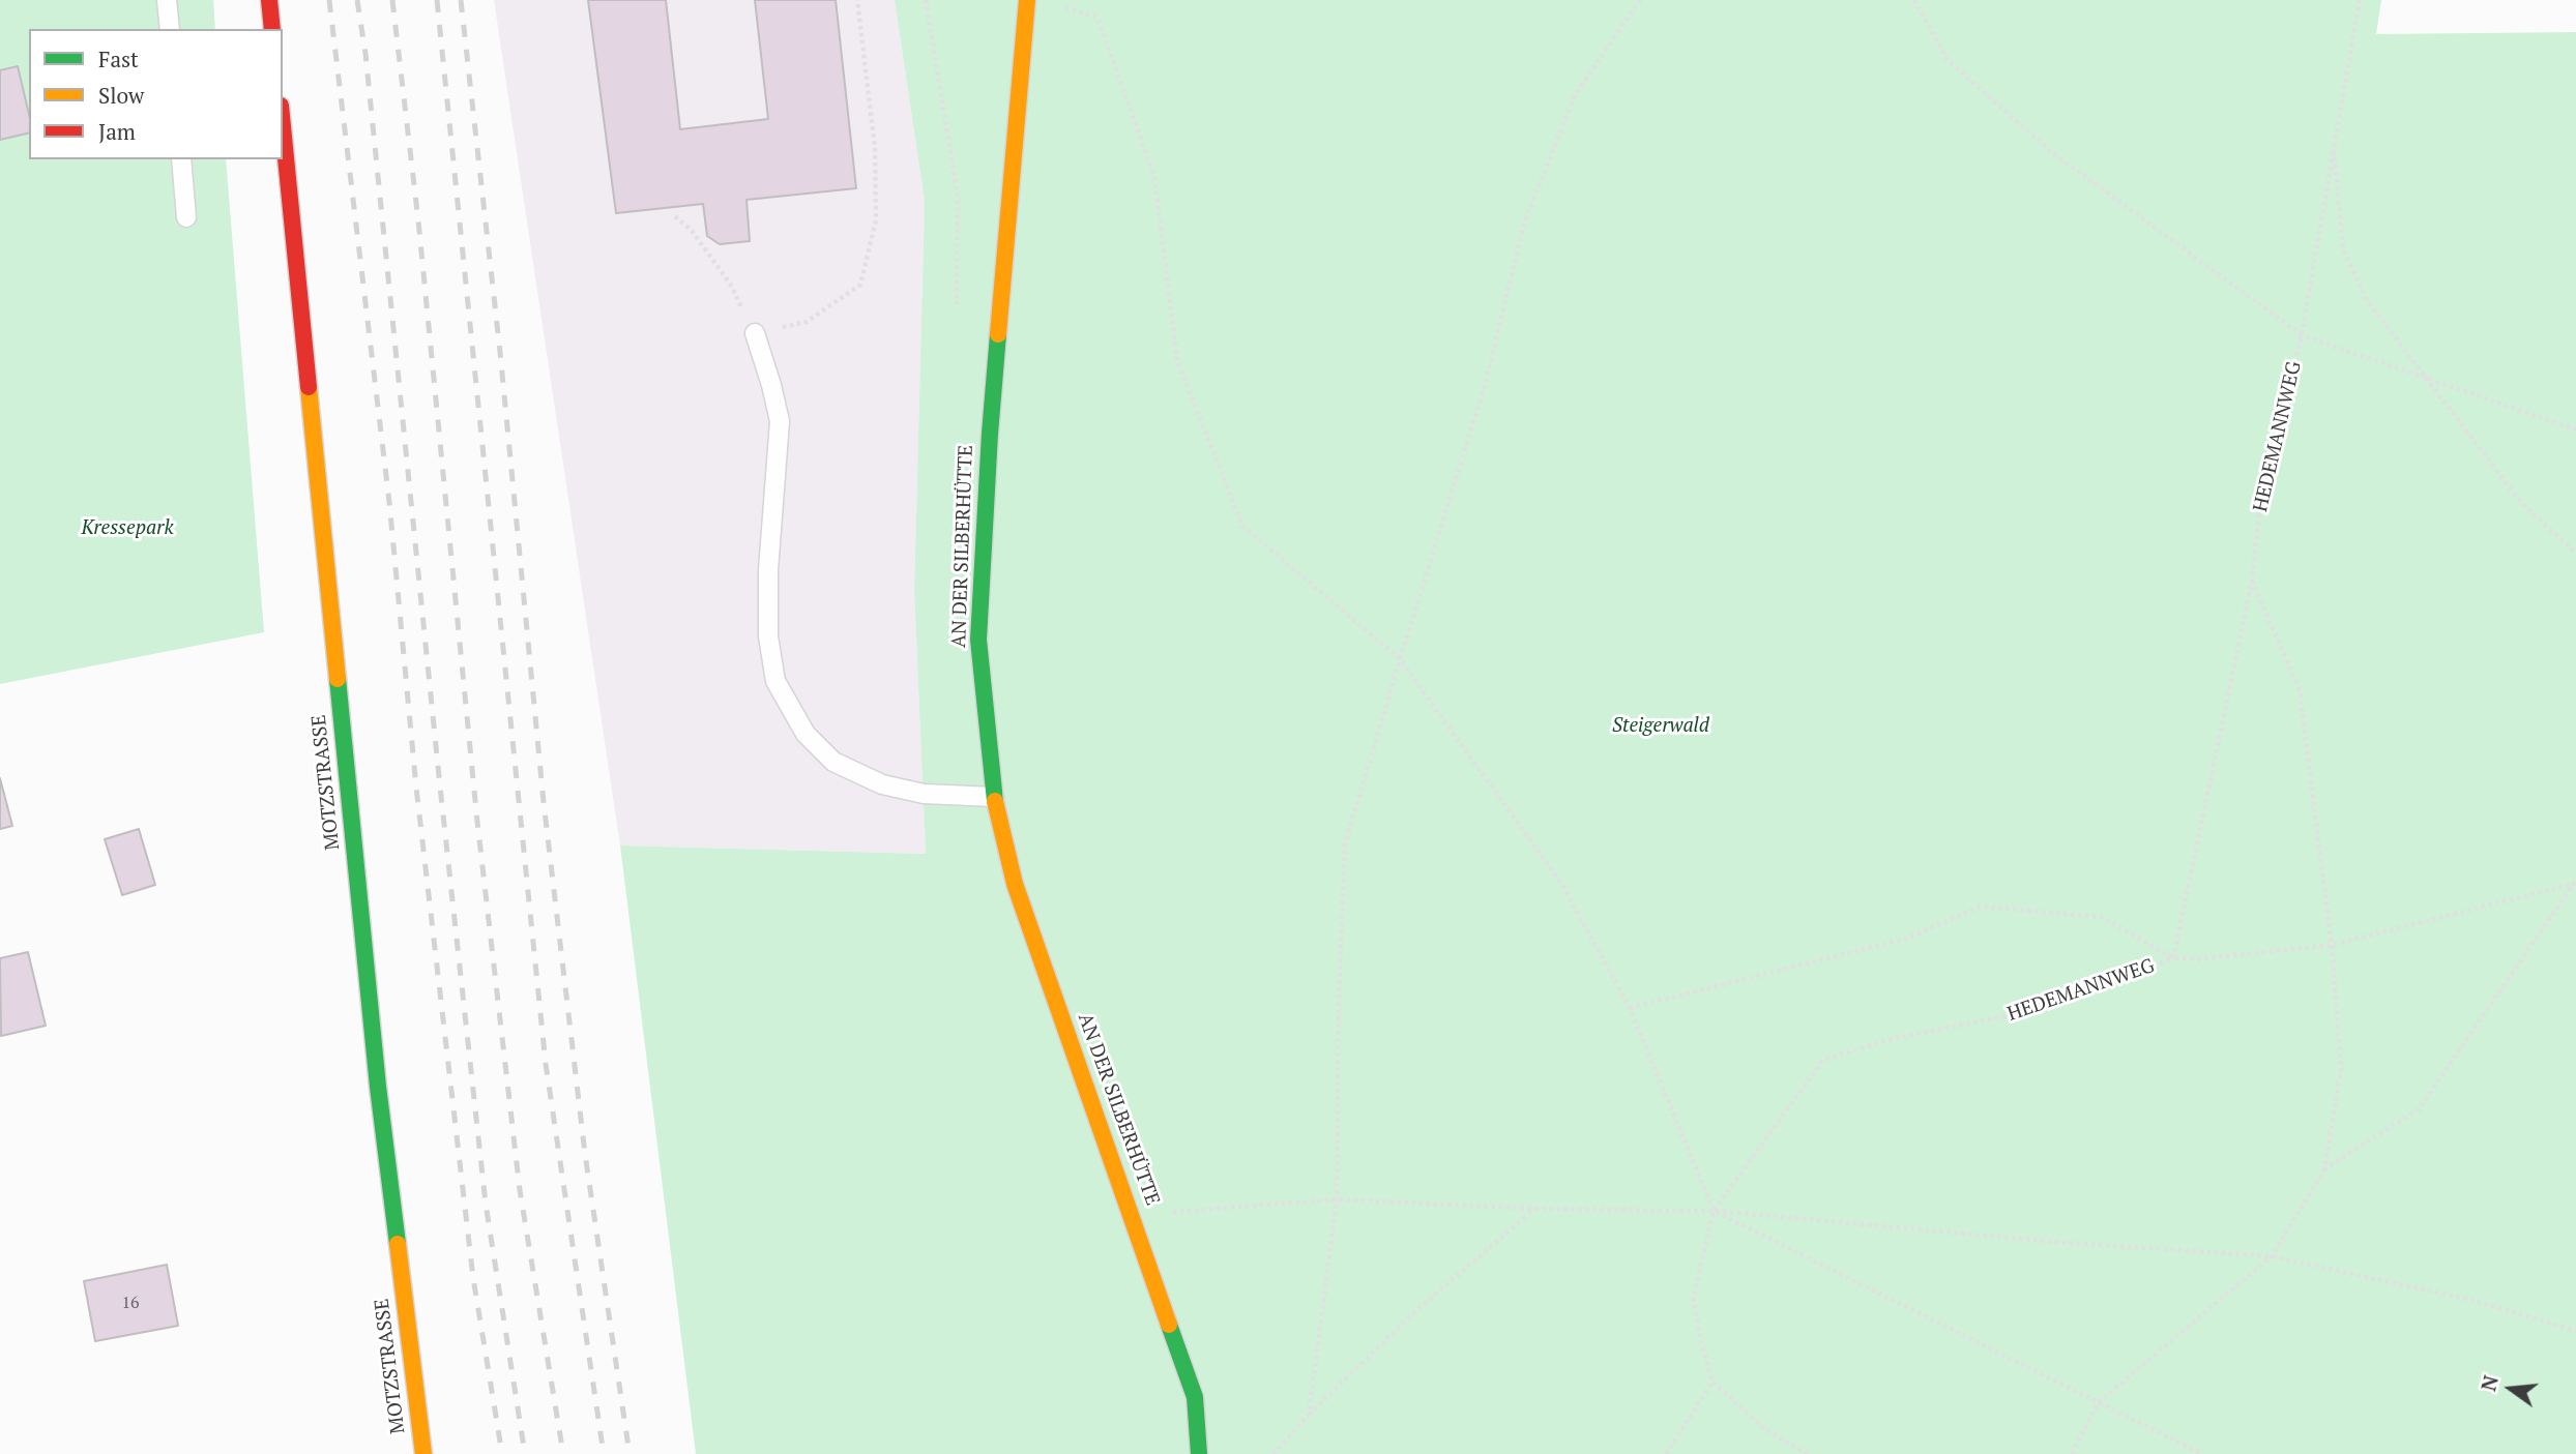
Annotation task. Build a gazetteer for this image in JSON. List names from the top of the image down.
{
  "streets": {
    "street": ["AN DER SILBERHÜTTE", "MOTZSTRASSE"],
    "path": ["HEDEMANNWEG"]
  },
  "parks": ["Kressepark", "Steigerwald"],
  "house_numbers": ["16"],
  "legend": ["Fast", "Slow", "Jam"],
  "north": "left"
}
